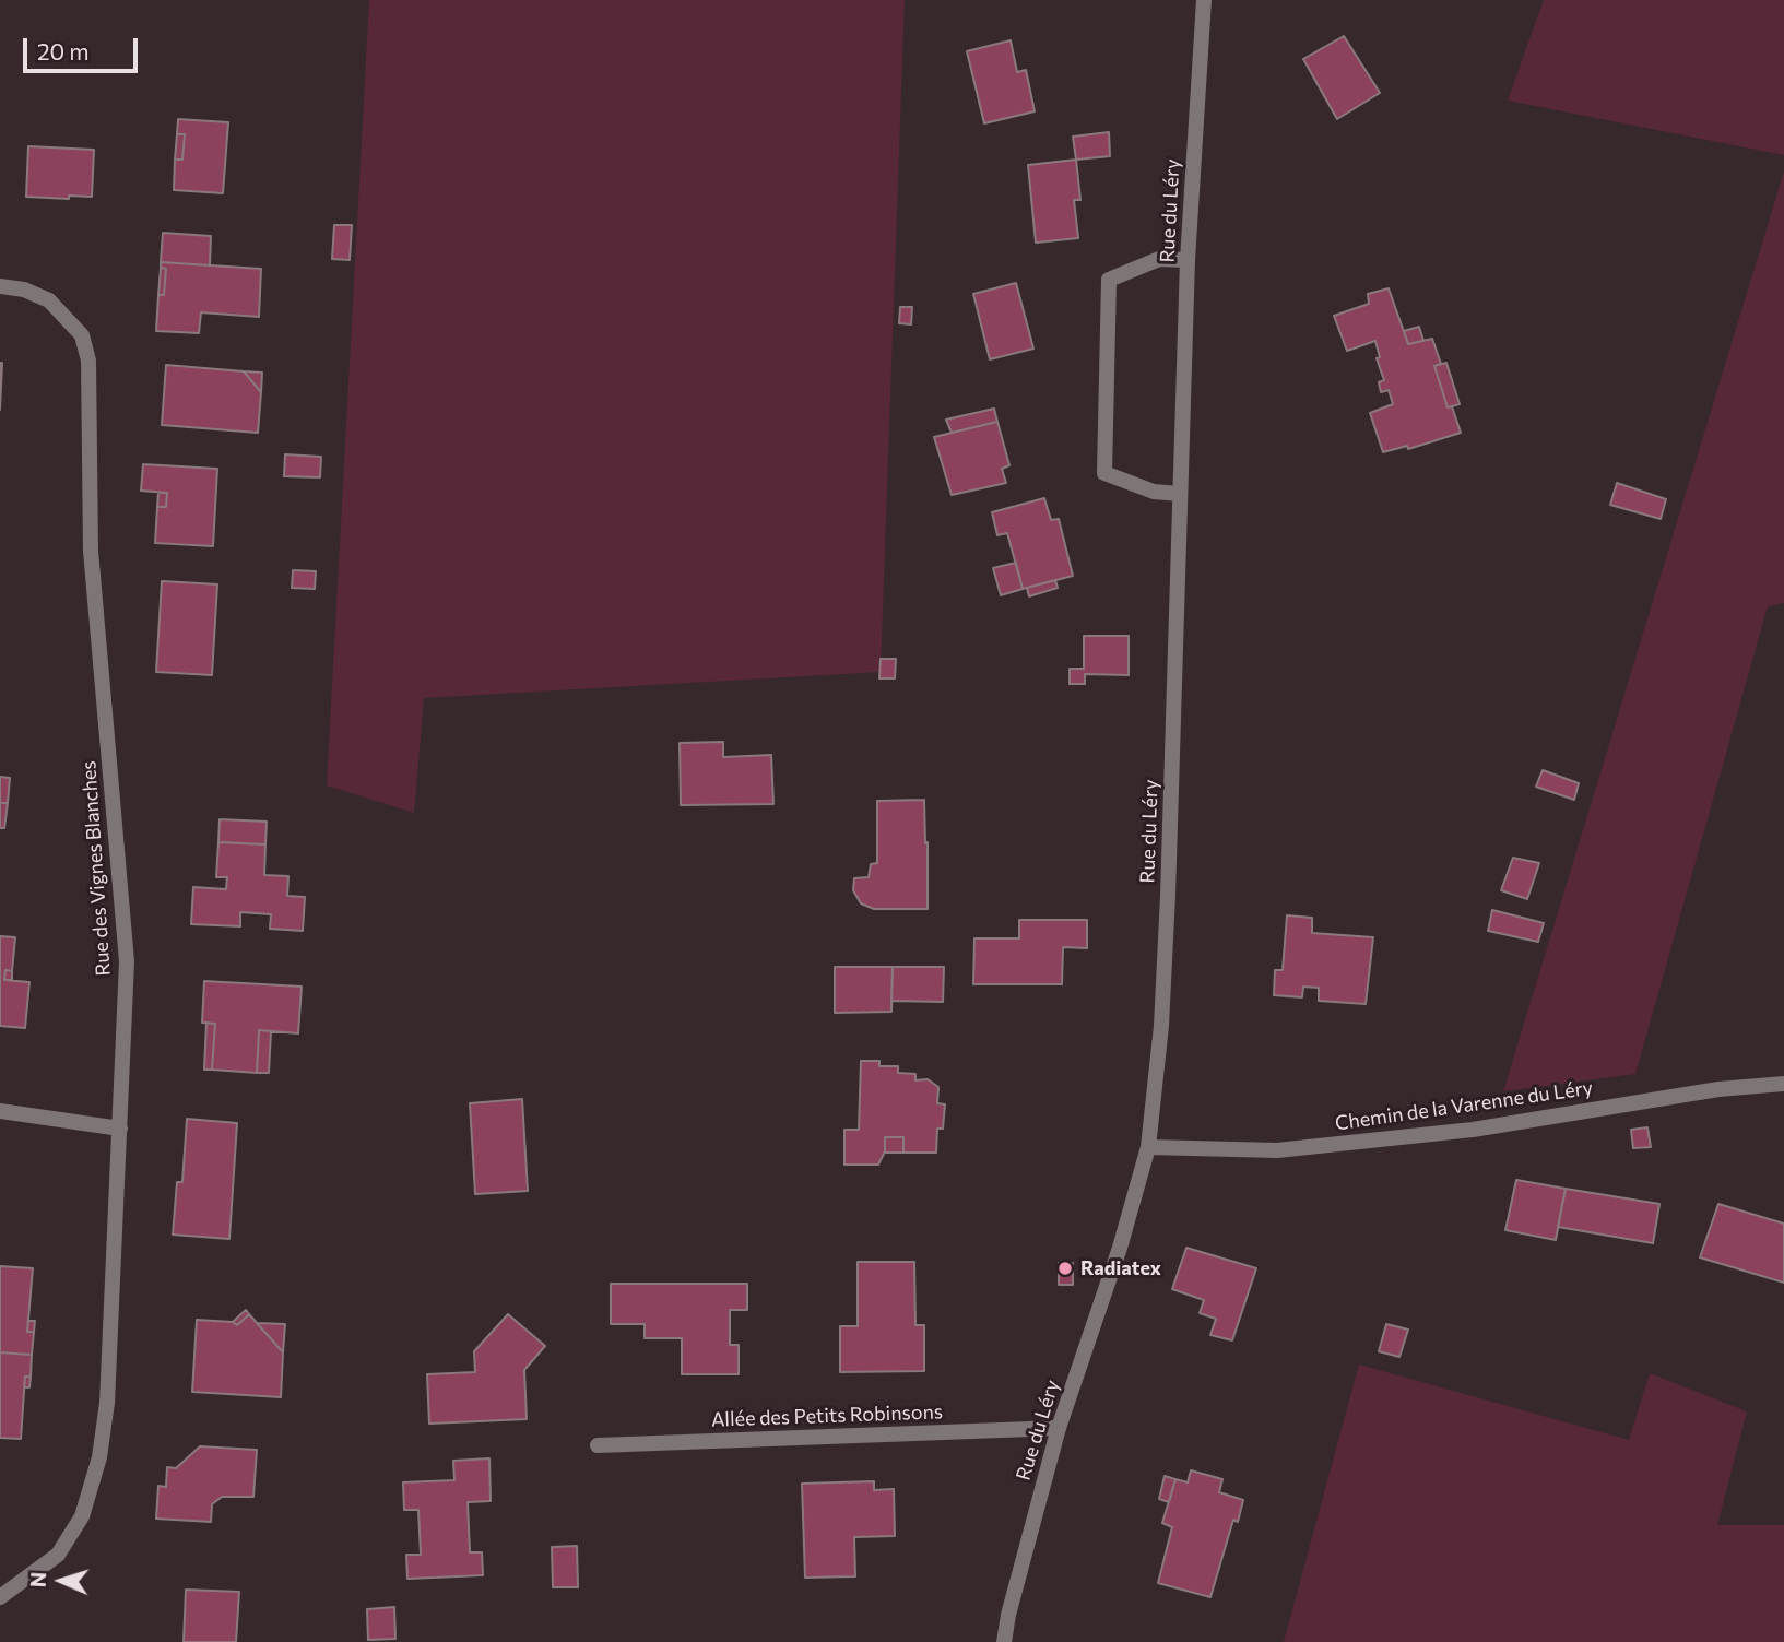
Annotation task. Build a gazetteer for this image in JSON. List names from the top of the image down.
{
  "streets": {
    "street": [
      "Rue du Léry",
      "Rue des Vignes Blanches",
      "Chemin de la Varenne du Léry",
      "Allée des Petits Robinsons"
    ]
  },
  "crossings": [
    ["Rue du Léry", "Chemin de la Varenne du Léry"],
    ["Rue du Léry", "Allée des Petits Robinsons"]
  ],
  "places": ["Radiatex"],
  "scale_bar": "20 m",
  "north": "left"
}
